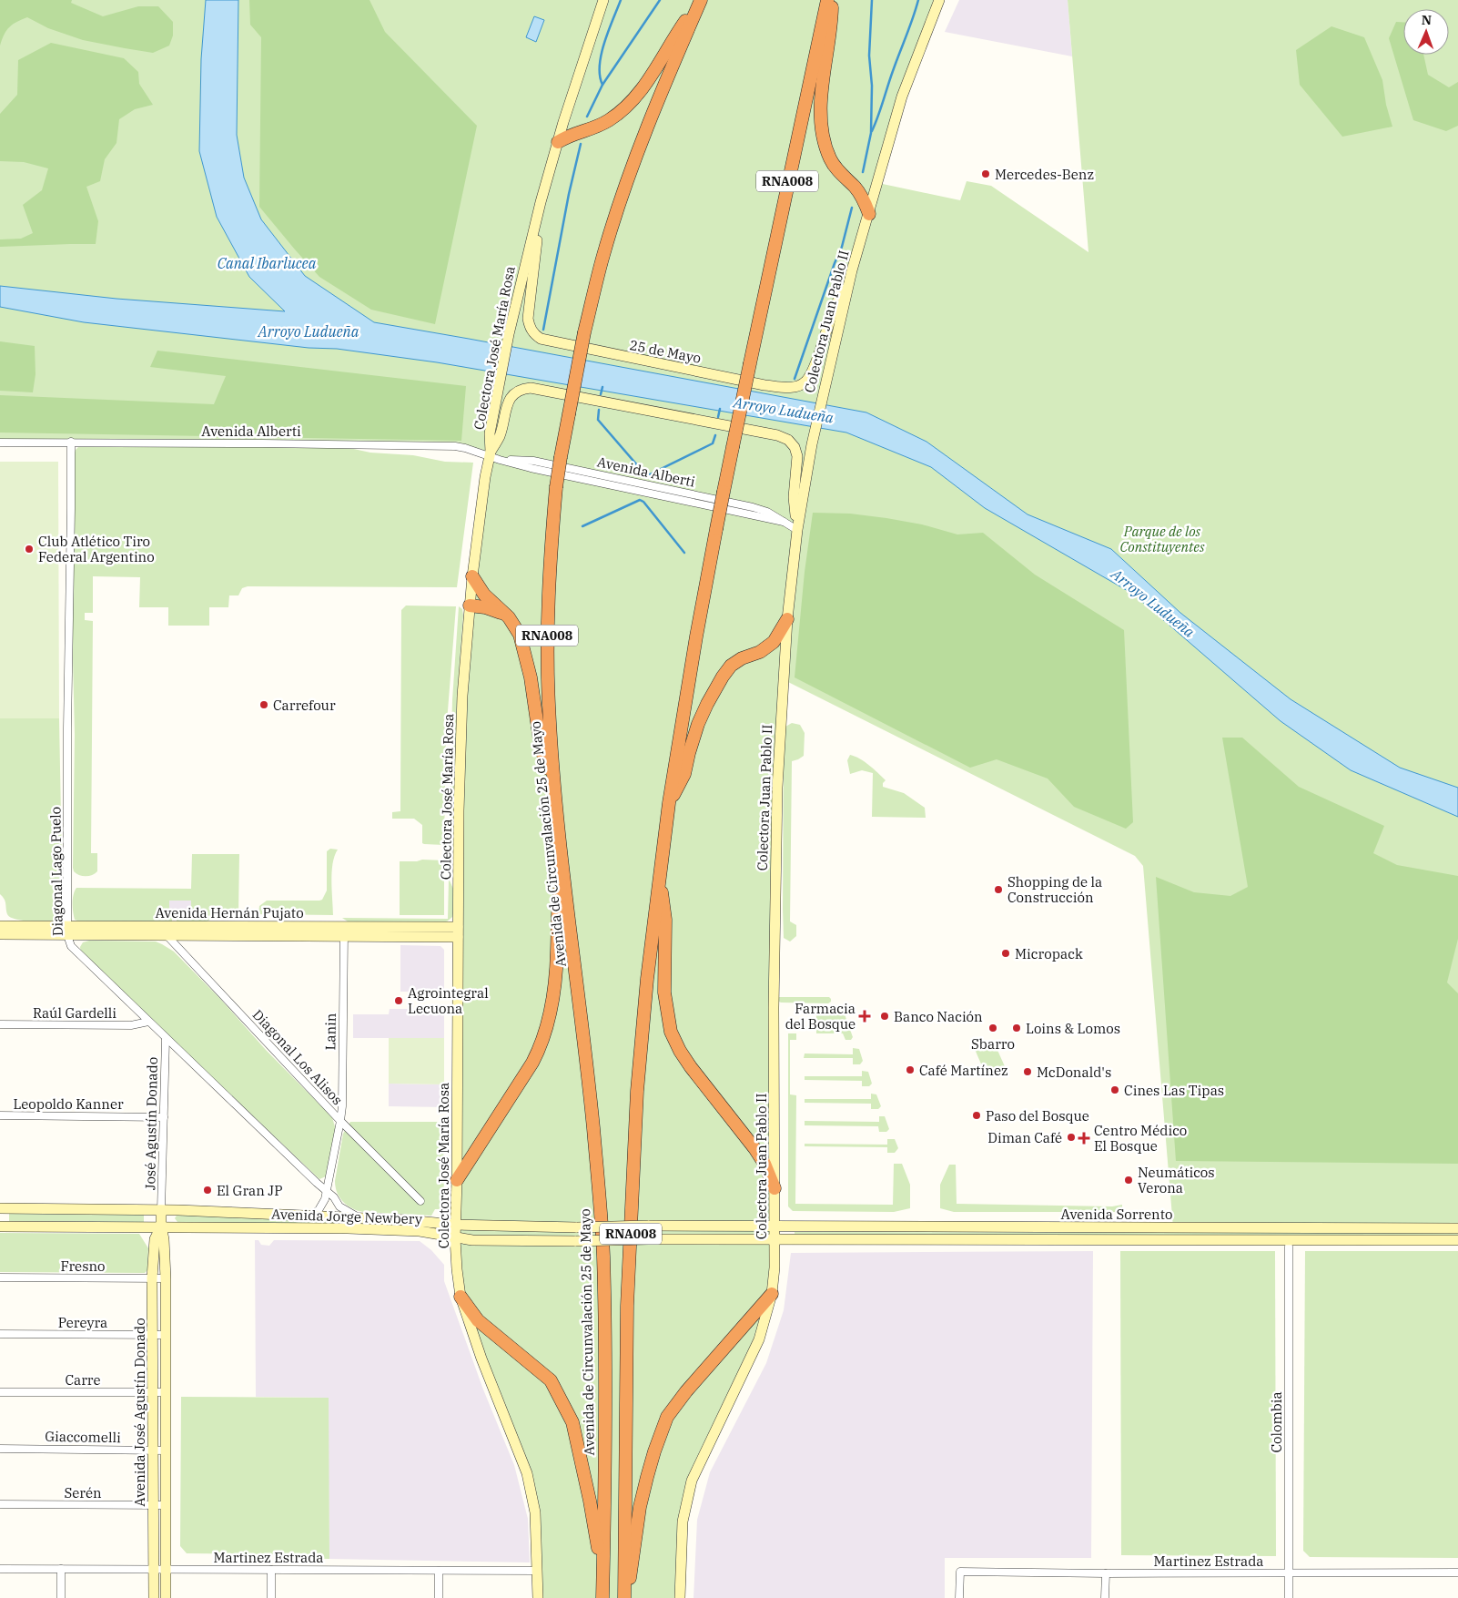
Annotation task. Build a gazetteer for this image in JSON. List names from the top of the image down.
{
  "streets": {
    "highway": ["RNA008", "Avenida de Circunvalación 25 de Mayo"],
    "main road": [
      "Colectora Juan Pablo II",
      "Colectora José María Rosa",
      "25 de Mayo",
      "Avenida Hernán Pujato",
      "Avenida Sorrento",
      "Avenida Jorge Newbery",
      "Avenida José Agustín Donado"
    ],
    "street": [
      "Avenida Alberti",
      "Diagonal Lago Puelo",
      "Raúl Gardelli",
      "Lanin",
      "Diagonal Los Alisos",
      "Leopoldo Kanner",
      "José Agustín Donado",
      "Fresno",
      "Pereyra",
      "Carre",
      "Colombia",
      "Giaccomelli",
      "Serén",
      "Martinez Estrada"
    ]
  },
  "crossings": [
    ["Colectora Juan Pablo II", "25 de Mayo"],
    ["Colectora Juan Pablo II", "Avenida Alberti"],
    ["Colectora Juan Pablo II", "Avenida Sorrento"],
    ["Colectora Juan Pablo II", "Avenida Jorge Newbery"],
    ["Colectora José María Rosa", "25 de Mayo"],
    ["Colectora José María Rosa", "Avenida Alberti"],
    ["Colectora José María Rosa", "Avenida Hernán Pujato"],
    ["Colectora José María Rosa", "Avenida Jorge Newbery"],
    ["Colectora José María Rosa", "Martinez Estrada"],
    ["Avenida Alberti", "Diagonal Lago Puelo"],
    ["Diagonal Lago Puelo", "Avenida Hernán Pujato"],
    ["Diagonal Lago Puelo", "Raúl Gardelli"],
    ["Diagonal Lago Puelo", "Lanin"],
    ["Diagonal Lago Puelo", "José Agustín Donado"],
    ["Diagonal Lago Puelo", "Avenida Jorge Newbery"],
    ["Avenida Hernán Pujato", "Lanin"],
    ["Avenida Hernán Pujato", "Diagonal Los Alisos"],
    ["Lanin", "Diagonal Los Alisos"],
    ["Leopoldo Kanner", "José Agustín Donado"],
    ["José Agustín Donado", "Avenida Jorge Newbery"],
    ["José Agustín Donado", "Avenida José Agustín Donado"],
    ["Avenida Sorrento", "Avenida Jorge Newbery"],
    ["Avenida Jorge Newbery", "Avenida José Agustín Donado"],
    ["Fresno", "Avenida José Agustín Donado"],
    ["Pereyra", "Avenida José Agustín Donado"],
    ["Carre", "Avenida José Agustín Donado"],
    ["Avenida José Agustín Donado", "Giaccomelli"],
    ["Avenida José Agustín Donado", "Serén"],
    ["Avenida José Agustín Donado", "Martinez Estrada"],
    ["Colombia", "Martinez Estrada"]
  ],
  "water": ["Canal Ibarlucea", "Arroyo Ludueña"],
  "parks": ["Parque de los Constituyentes"],
  "places": {
    "other": [
      "Mercedes-Benz",
      "Club Atlético Tiro Federal Argentino",
      "Carrefour",
      "Shopping de la Construcción",
      "Micropack",
      "Agrointegral Lecuona",
      "Banco Nación",
      "Sbarro",
      "Loins & Lomos",
      "Café Martínez",
      "McDonald's",
      "Cines Las Tipas",
      "Paso del Bosque",
      "Diman Café",
      "Neumáticos Verona",
      "El Gran JP"
    ],
    "health": ["Farmacia del Bosque", "Centro Médico El Bosque"]
  },
  "north": "top"
}
